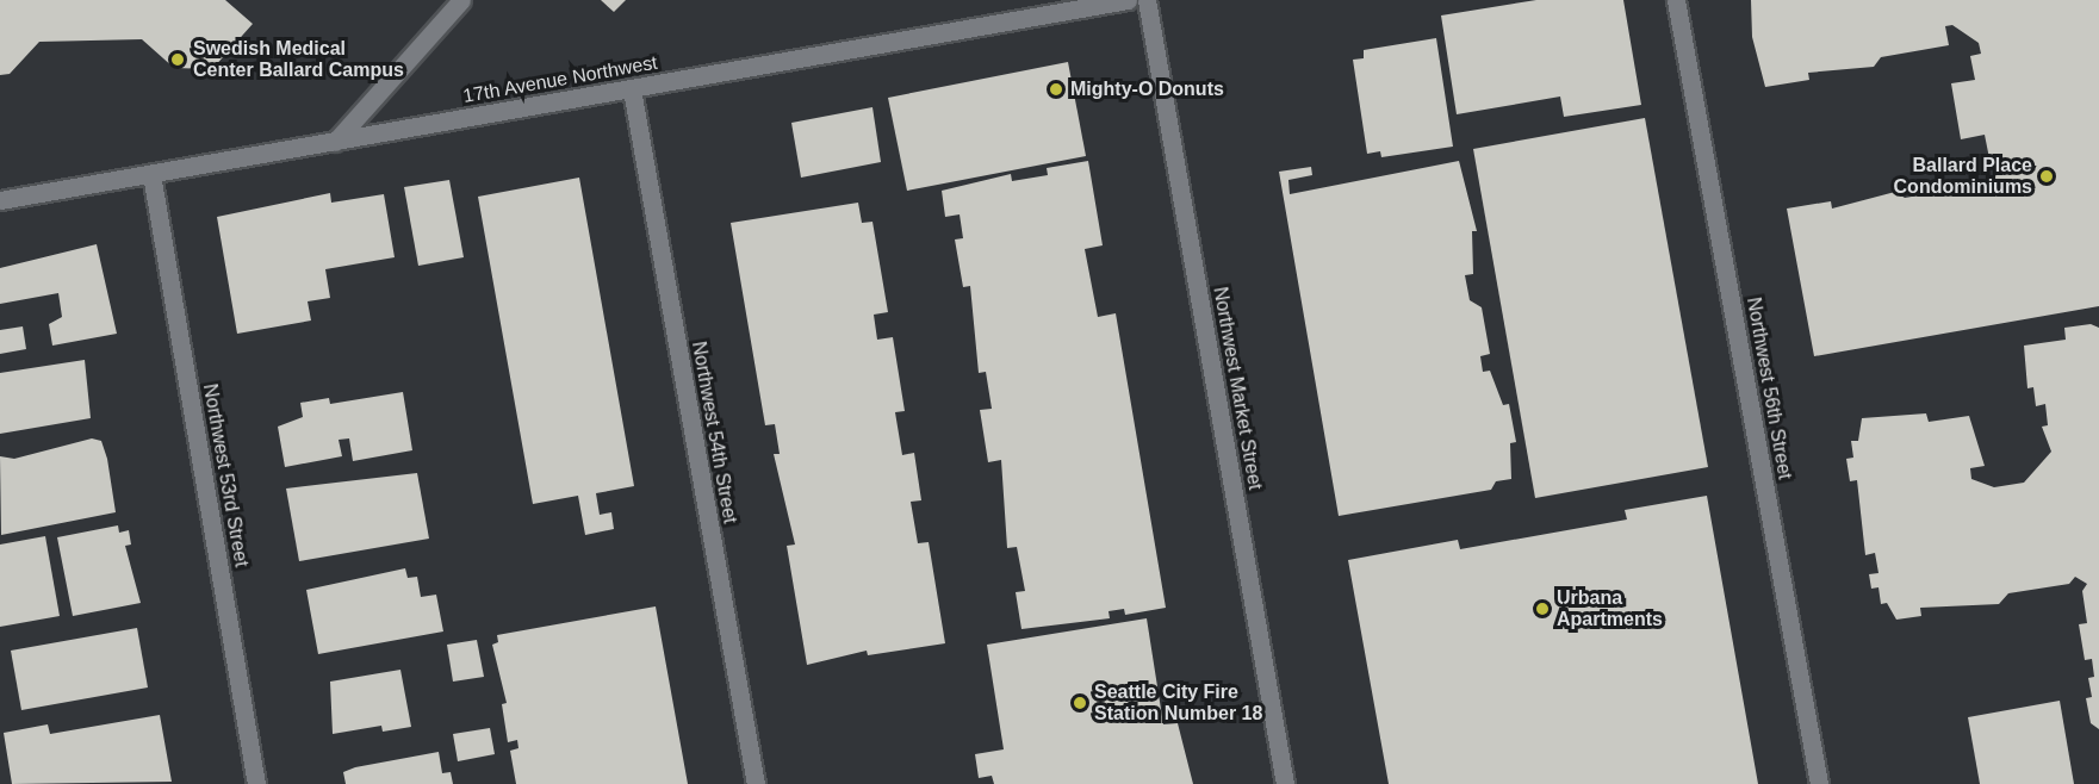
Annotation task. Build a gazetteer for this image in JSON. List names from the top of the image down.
{
  "streets": {
    "street": [
      "17th Avenue Northwest",
      "Northwest Market Street",
      "Northwest 56th Street",
      "Northwest 54th Street",
      "Northwest 53rd Street"
    ]
  },
  "crossings": [
    ["17th Avenue Northwest", "Northwest 54th Street"],
    ["17th Avenue Northwest", "Northwest 53rd Street"]
  ],
  "places": [
    "Swedish Medical Center Ballard Campus",
    "Mighty-O Donuts",
    "Ballard Place Condominiums",
    "Urbana Apartments",
    "Seattle City Fire Station Number 18"
  ]
}
